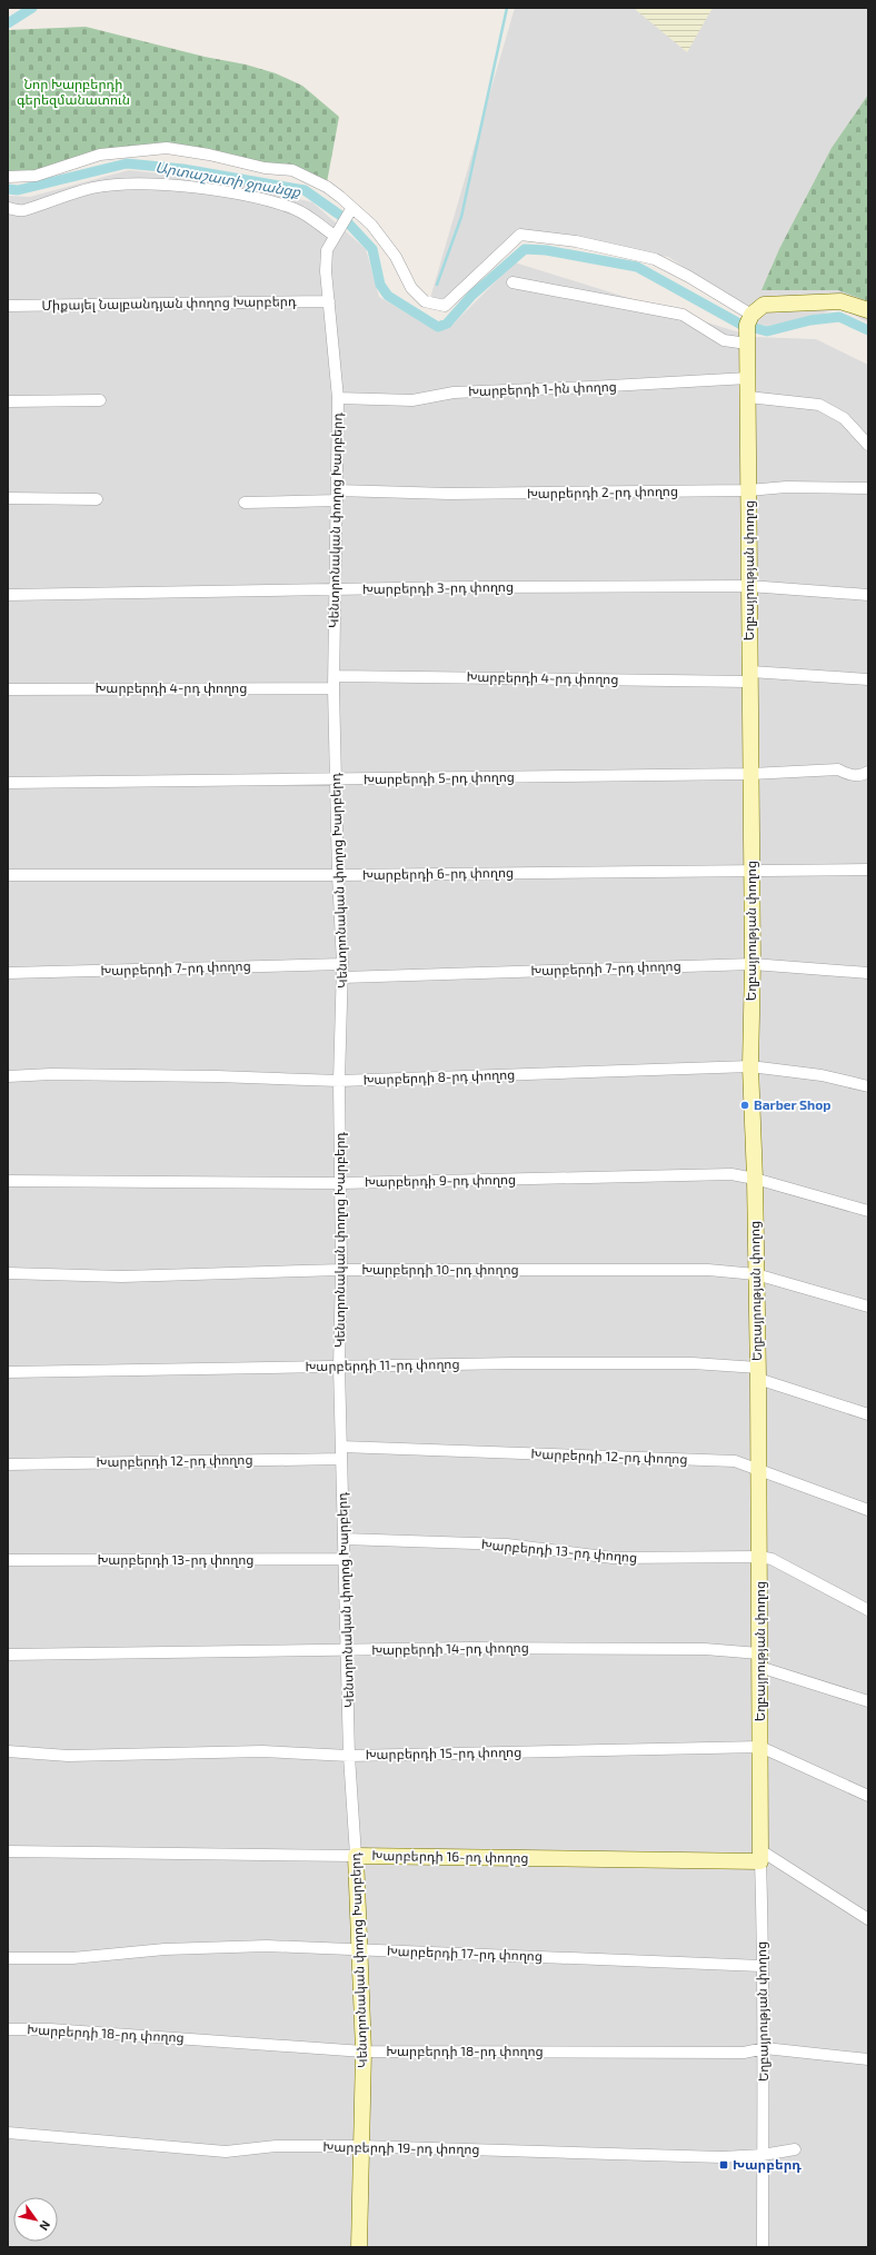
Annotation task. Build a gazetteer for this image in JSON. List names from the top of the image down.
{
  "streets": {
    "street": [
      "Միքայել Նալբանդյան փողոց Խարբերդ",
      "Խարբերդի 1-ին փողոց",
      "Խարբերդի 2-րդ փողոց",
      "Կենտրոնական փողոց Խարբերդ",
      "Եղբայրության փողոց",
      "Խարբերդի 3-րդ փողոց",
      "Խարբերդի 4-րդ փողոց",
      "Խարբերդի 5-րդ փողոց",
      "Խարբերդի 6-րդ փողոց",
      "Խարբերդի 7-րդ փողոց",
      "Խարբերդի 8-րդ փողոց",
      "Խարբերդի 9-րդ փողոց",
      "Խարբերդի 10-րդ փողոց",
      "Խարբերդի 11-րդ փողոց",
      "Խարբերդի 12-րդ փողոց",
      "Խարբերդի 13-րդ փողոց",
      "Խարբերդի 14-րդ փողոց",
      "Խարբերդի 15-րդ փողոց",
      "Խարբերդի 16-րդ փողոց",
      "Խարբերդի 17-րդ փողոց",
      "Խարբերդի 18-րդ փողոց",
      "Խարբերդի 19-րդ փողոց"
    ]
  },
  "crossings": [
    ["Միքայել Նալբանդյան փողոց Խարբերդ", "Կենտրոնական փողոց Խարբերդ"],
    ["Խարբերդի 1-ին փողոց", "Կենտրոնական փողոց Խարբերդ"],
    ["Խարբերդի 1-ին փողոց", "Եղբայրության փողոց"],
    ["Խարբերդի 2-րդ փողոց", "Կենտրոնական փողոց Խարբերդ"],
    ["Խարբերդի 2-րդ փողոց", "Եղբայրության փողոց"],
    ["Կենտրոնական փողոց Խարբերդ", "Խարբերդի 3-րդ փողոց"],
    ["Կենտրոնական փողոց Խարբերդ", "Խարբերդի 4-րդ փողոց"],
    ["Կենտրոնական փողոց Խարբերդ", "Խարբերդի 5-րդ փողոց"],
    ["Կենտրոնական փողոց Խարբերդ", "Խարբերդի 6-րդ փողոց"],
    ["Կենտրոնական փողոց Խարբերդ", "Խարբերդի 7-րդ փողոց"],
    ["Կենտրոնական փողոց Խարբերդ", "Խարբերդի 8-րդ փողոց"],
    ["Կենտրոնական փողոց Խարբերդ", "Խարբերդի 9-րդ փողոց"],
    ["Կենտրոնական փողոց Խարբերդ", "Խարբերդի 10-րդ փողոց"],
    ["Կենտրոնական փողոց Խարբերդ", "Խարբերդի 11-րդ փողոց"],
    ["Կենտրոնական փողոց Խարբերդ", "Խարբերդի 12-րդ փողոց"],
    ["Կենտրոնական փողոց Խարբերդ", "Խարբերդի 13-րդ փողոց"],
    ["Կենտրոնական փողոց Խարբերդ", "Խարբերդի 14-րդ փողոց"],
    ["Կենտրոնական փողոց Խարբերդ", "Խարբերդի 15-րդ փողոց"],
    ["Կենտրոնական փողոց Խարբերդ", "Խարբերդի 16-րդ փողոց"],
    ["Կենտրոնական փողոց Խարբերդ", "Խարբերդի 17-րդ փողոց"],
    ["Կենտրոնական փողոց Խարբերդ", "Խարբերդի 18-րդ փողոց"],
    ["Կենտրոնական փողոց Խարբերդ", "Խարբերդի 19-րդ փողոց"],
    ["Եղբայրության փողոց", "Խարբերդի 3-րդ փողոց"],
    ["Եղբայրության փողոց", "Խարբերդի 4-րդ փողոց"],
    ["Եղբայրության փողոց", "Խարբերդի 5-րդ փողոց"],
    ["Եղբայրության փողոց", "Խարբերդի 6-րդ փողոց"],
    ["Եղբայրության փողոց", "Խարբերդի 7-րդ փողոց"],
    ["Եղբայրության փողոց", "Խարբերդի 8-րդ փողոց"],
    ["Եղբայրության փողոց", "Խարբերդի 9-րդ փողոց"],
    ["Եղբայրության փողոց", "Խարբերդի 10-րդ փողոց"],
    ["Եղբայրության փողոց", "Խարբերդի 11-րդ փողոց"],
    ["Եղբայրության փողոց", "Խարբերդի 12-րդ փողոց"],
    ["Եղբայրության փողոց", "Խարբերդի 13-րդ փողոց"],
    ["Եղբայրության փողոց", "Խարբերդի 14-րդ փողոց"],
    ["Եղբայրության փողոց", "Խարբերդի 15-րդ փողոց"],
    ["Եղբայրության փողոց", "Խարբերդի 16-րդ փողոց"],
    ["Եղբայրության փողոց", "Խարբերդի 17-րդ փողոց"],
    ["Եղբայրության փողոց", "Խարբերդի 18-րդ փողոց"],
    ["Եղբայրության փողոց", "Խարբերդի 19-րդ փողոց"]
  ],
  "water": ["Արտաշատի ջրանցք"],
  "parks": ["Նոր Խարբերդի գերեզմանատուն"],
  "places": {
    "other": ["Barber Shop"],
    "transit": ["Խարբերդ"]
  },
  "north": "bottom right"
}
